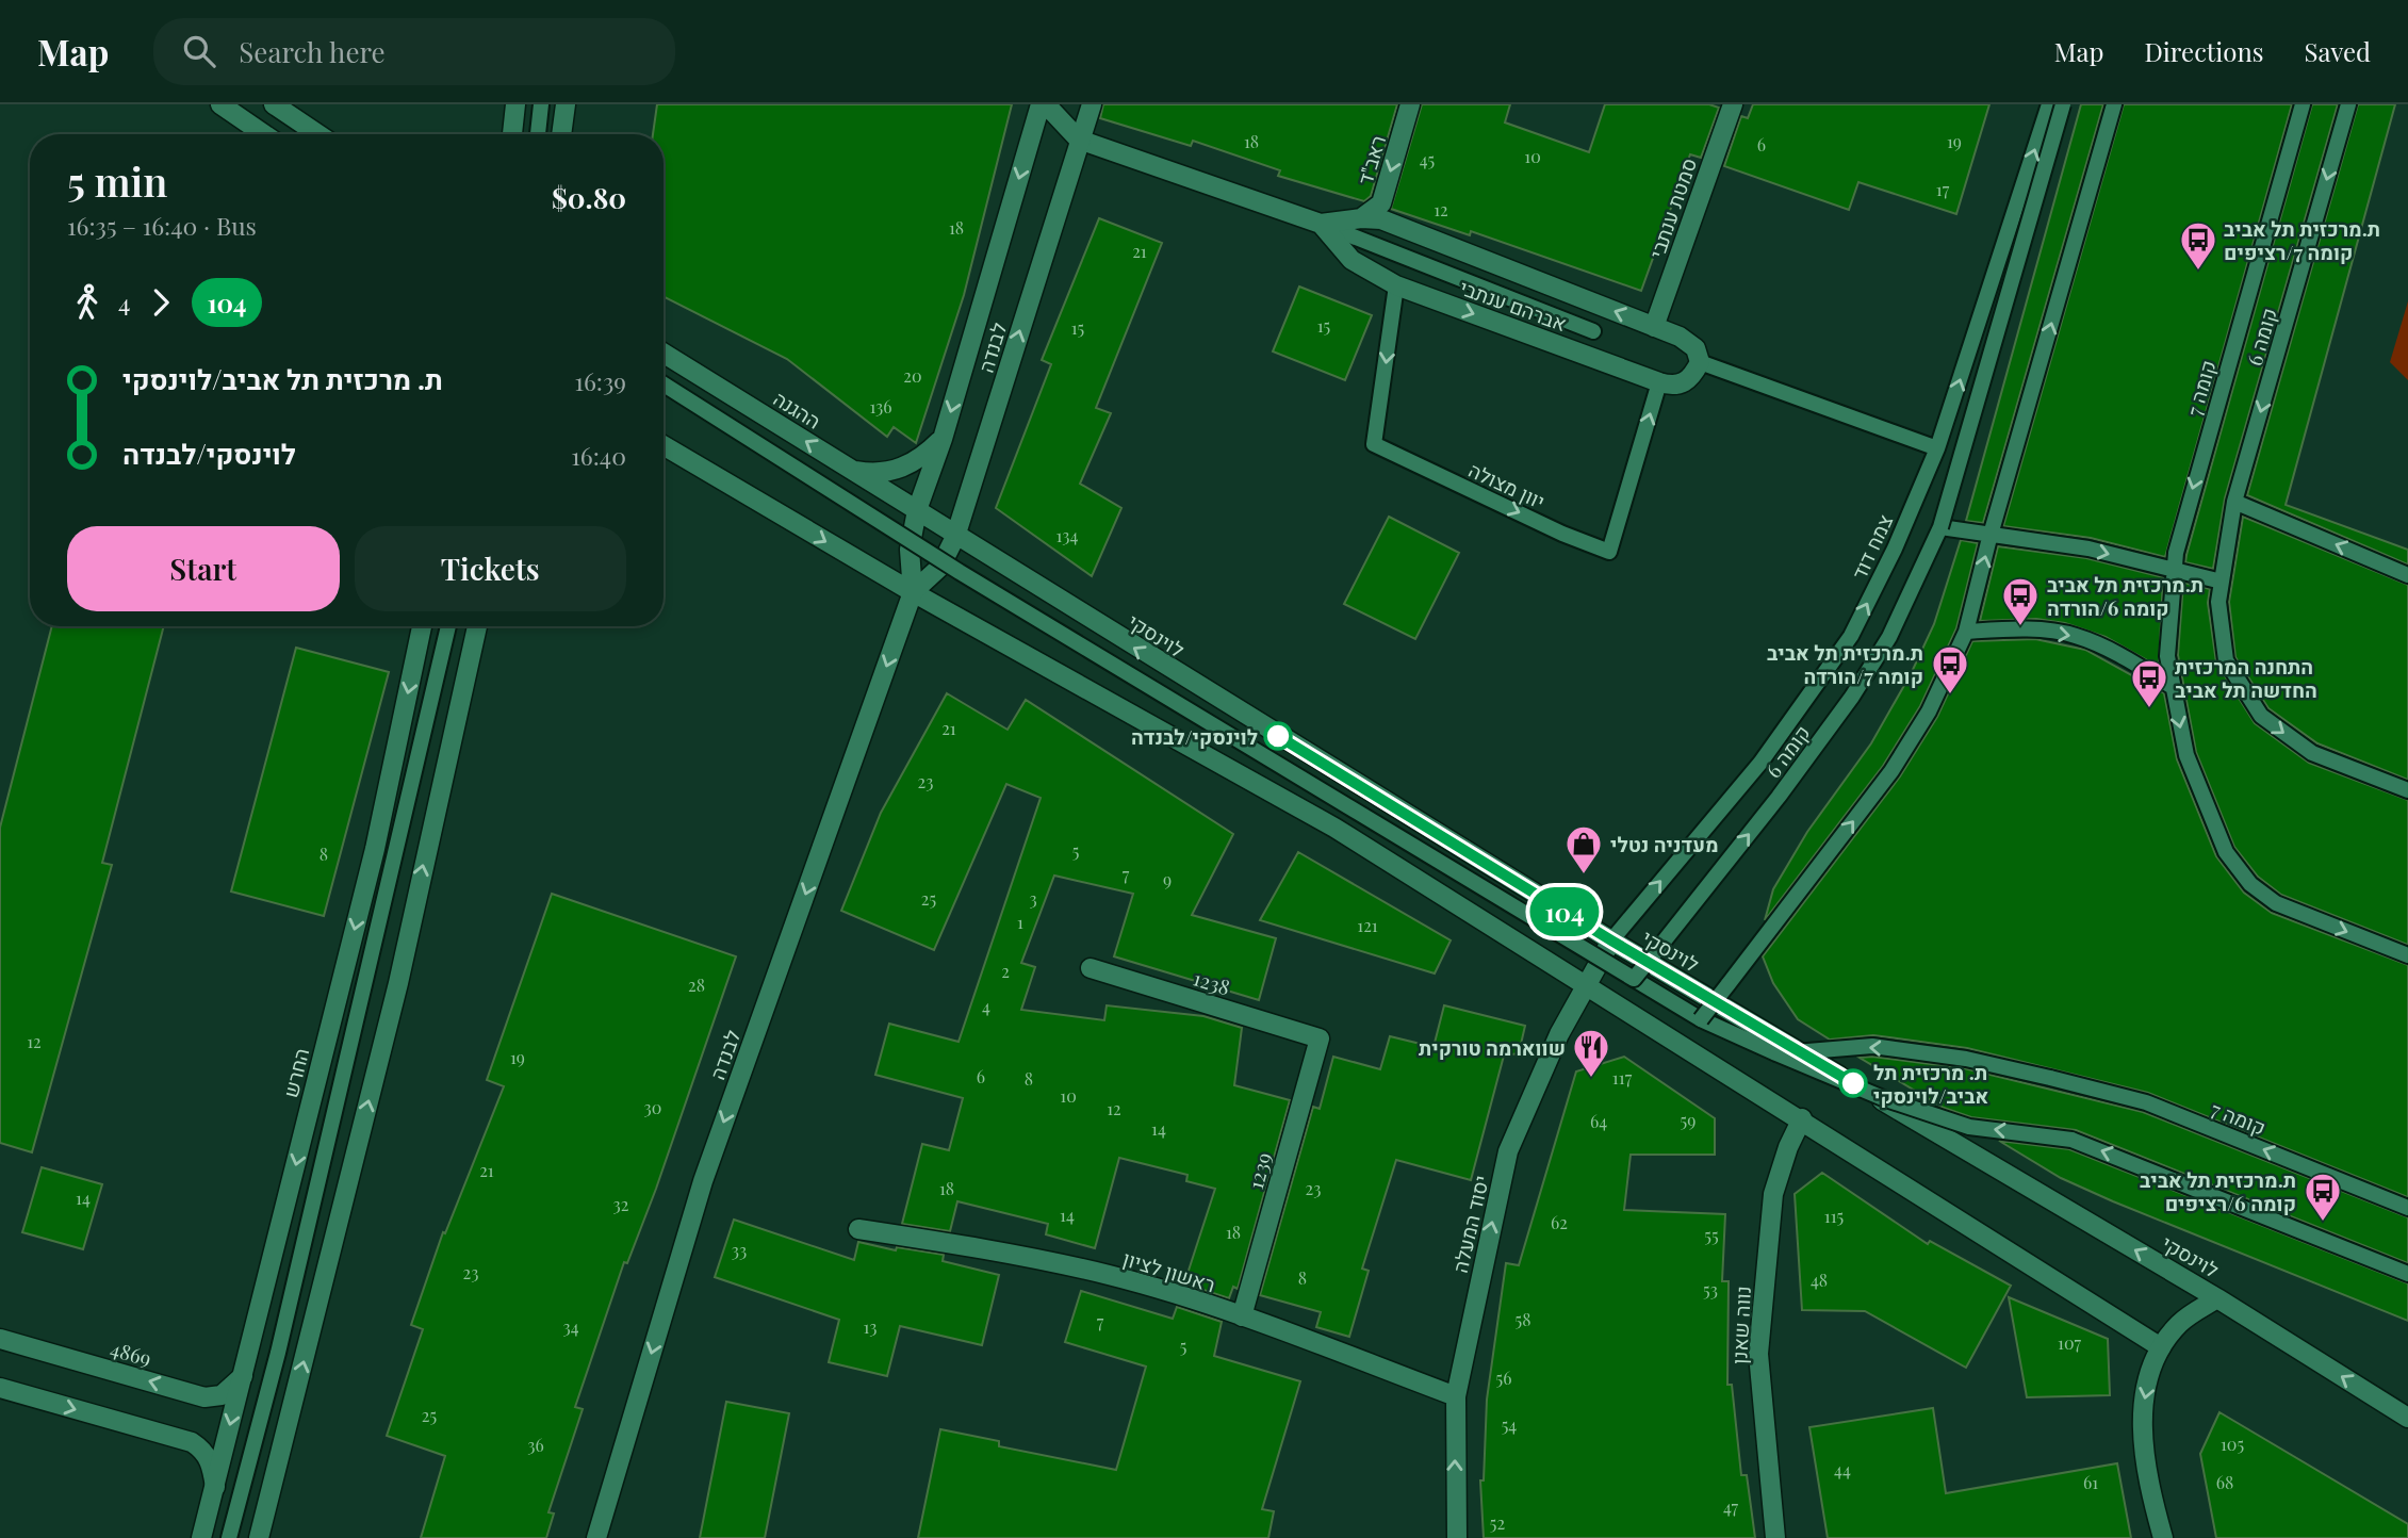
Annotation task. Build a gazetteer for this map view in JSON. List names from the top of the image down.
{
  "streets": {
    "street": [
      "ראב\"ד",
      "סמטת ענתבי",
      "אברהם ענתבי",
      "לבנדה",
      "ההגנה",
      "לוינסקי",
      "1238",
      "החרש",
      "1239",
      "יסוד המעלה",
      "ראשון לציון",
      "נווה שאנן",
      "4869"
    ],
    "lane": [
      "קומה 6",
      "קומה 7",
      "יוון מצולה",
      "צמח דוד"
    ]
  },
  "crossings": [
    ["ראב\"ד", "אברהם ענתבי"],
    ["סמטת ענתבי", "אברהם ענתבי"],
    ["אברהם ענתבי", "לבנדה"],
    ["אברהם ענתבי", "יוון מצולה"],
    ["אברהם ענתבי", "צמח דוד"],
    ["לבנדה", "ההגנה"],
    ["לבנדה", "לוינסקי"],
    ["ההגנה", "לוינסקי"],
    ["צמח דוד", "לוינסקי"],
    ["צמח דוד", "יסוד המעלה"],
    ["לוינסקי", "יסוד המעלה"],
    ["1238", "1239"],
    ["החרש", "4869"],
    ["1239", "ראשון לציון"],
    ["יסוד המעלה", "ראשון לציון"]
  ],
  "one_way": ["ראב\"ד", "יסוד המעלה"],
  "places": {
    "bus stop": [
      "ת.מרכזית תל אביב קומה 7/רציפים",
      "ת.מרכזית תל אביב קומה 6/הורדה",
      "ת.מרכזית תל אביב קומה 7/הורדה",
      "התחנה המרכזית החדשה תל אביב",
      "ת.מרכזית תל אביב קומה 6/רציפים"
    ],
    "other": ["לוינסקי/לבנדה", "ת. מרכזית תל אביב/לוינסקי"],
    "shop": ["מעדניה נטלי"],
    "restaurant": ["שווארמה טורקית"]
  },
  "lines": ["bus line 104"],
  "house_numbers": [
    "18",
    "19",
    "6",
    "10",
    "45",
    "17",
    "12",
    "18",
    "21",
    "15",
    "15",
    "20",
    "136",
    "134",
    "21",
    "23",
    "5",
    "8",
    "7",
    "9",
    "25",
    "3",
    "1",
    "121",
    "2",
    "28",
    "4",
    "12",
    "19",
    "6",
    "117",
    "8",
    "10",
    "30",
    "12",
    "59",
    "64",
    "14",
    "21",
    "18",
    "23",
    "14",
    "32",
    "14",
    "115",
    "62",
    "18",
    "55",
    "33",
    "23",
    "8",
    "48",
    "53",
    "58",
    "7",
    "34",
    "13",
    "107",
    "5",
    "56",
    "25",
    "54",
    "105",
    "36",
    "44",
    "61",
    "68",
    "47",
    "52"
  ],
  "page": {
    "header": "Map",
    "search": "Search here",
    "nav": ["Map", "Directions", "Saved"],
    "on_map": "104",
    "heading": ["5 min", "16:35 – 16:40 · Bus", "$0.80"],
    "legs": ["4", "104"],
    "list": [
      {
        "name": "ת. מרכזית תל אביב/לוינסקי",
        "value": "16:39"
      },
      {
        "name": "לוינסקי/לבנדה",
        "value": "16:40"
      }
    ],
    "buttons": ["Start", "Tickets"]
  }
}
